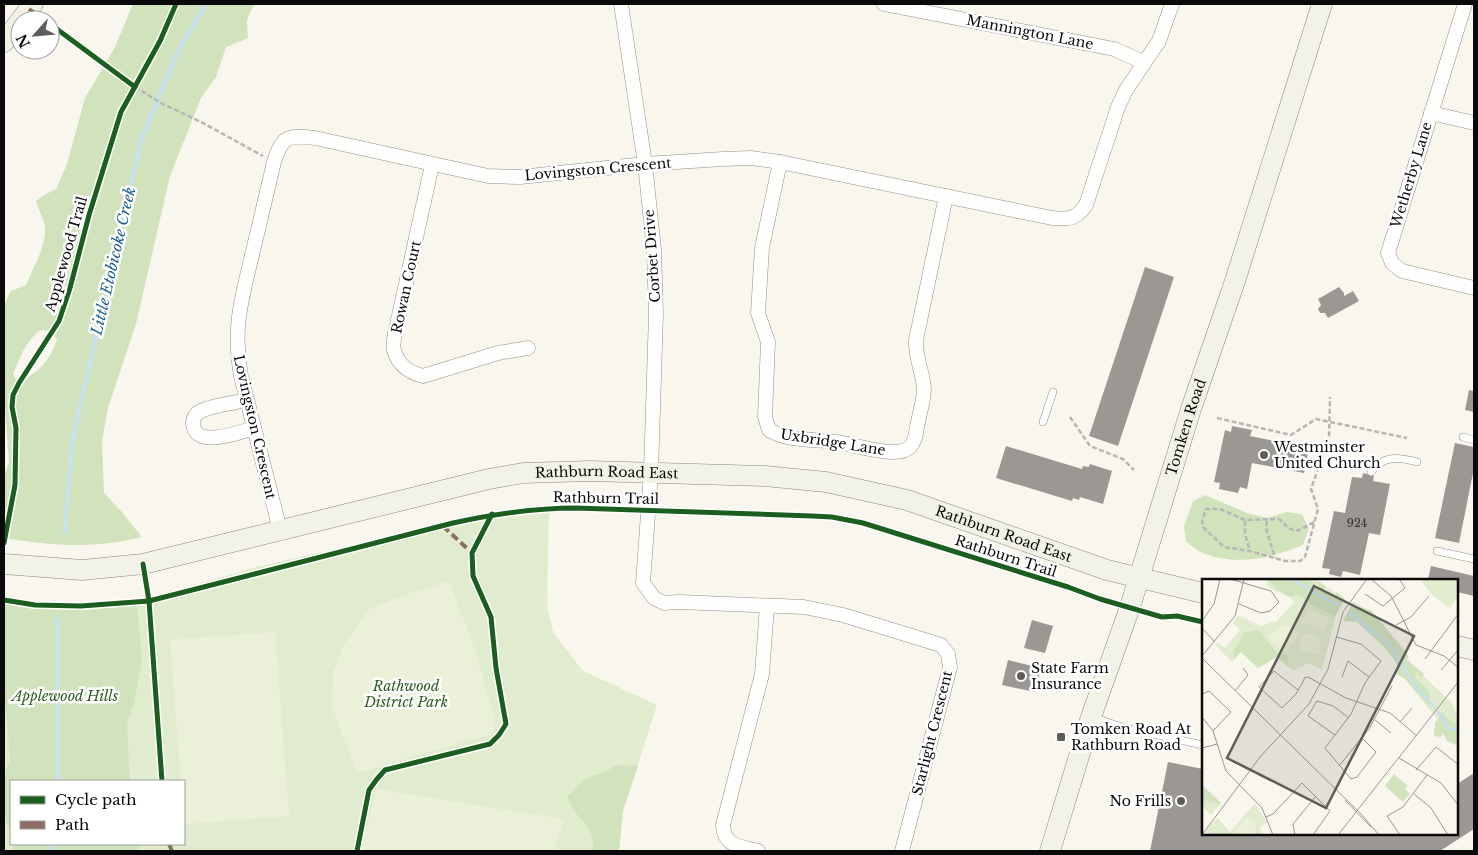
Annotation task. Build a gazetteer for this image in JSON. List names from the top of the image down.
{
  "streets": {
    "street": [
      "Mannington Lane",
      "Lovingston Crescent",
      "Wetherby Lane",
      "Corbet Drive",
      "Rowan Court",
      "Tomken Road",
      "Uxbridge Lane",
      "Rathburn Road East",
      "Starlight Crescent"
    ],
    "cycle path": ["Applewood Trail", "Rathburn Trail"]
  },
  "crossings": [
    ["Mannington Lane", "Lovingston Crescent"],
    ["Lovingston Crescent", "Corbet Drive"],
    ["Lovingston Crescent", "Rowan Court"],
    ["Lovingston Crescent", "Uxbridge Lane"],
    ["Lovingston Crescent", "Rathburn Road East"],
    ["Corbet Drive", "Rathburn Road East"],
    ["Corbet Drive", "Starlight Crescent"],
    ["Tomken Road", "Rathburn Road East"]
  ],
  "water": ["Little Etobicoke Creek"],
  "parks": ["Rathwood District Park", "Applewood Hills"],
  "places": {
    "other": ["Westminster United Church", "State Farm Insurance", "No Frills"],
    "transit": ["Tomken Road At Rathburn Road"]
  },
  "house_numbers": ["924"],
  "legend": ["Cycle path", "Path"],
  "north": "bottom left"
}
